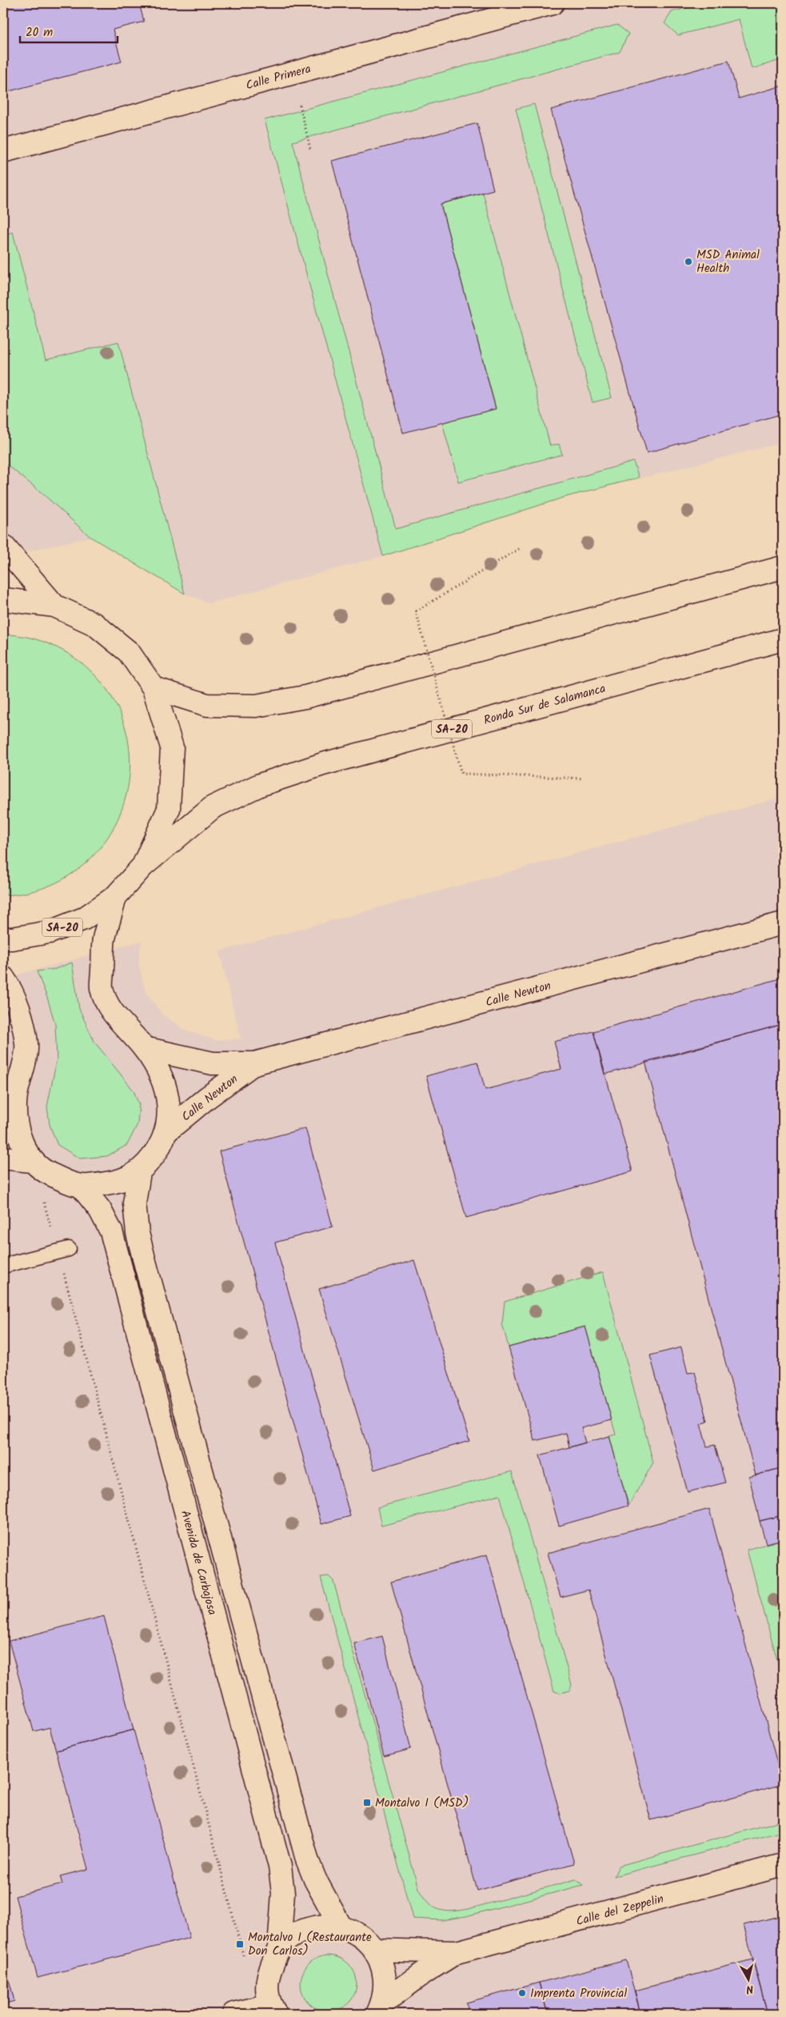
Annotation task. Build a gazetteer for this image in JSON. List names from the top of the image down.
{
  "streets": {
    "main road": [
      "Calle Primera",
      "Ronda Sur de Salamanca",
      "SA-20",
      "Calle Newton",
      "Avenida de Carbajosa",
      "Calle del Zeppelin"
    ]
  },
  "places": {
    "other": ["MSD Animal Health", "Imprenta Provincial"],
    "transit": ["Montalvo I (MSD)", "Montalvo I (Restaurante Don Carlos)"]
  },
  "scale_bar": "20 m",
  "north": "bottom"
}
